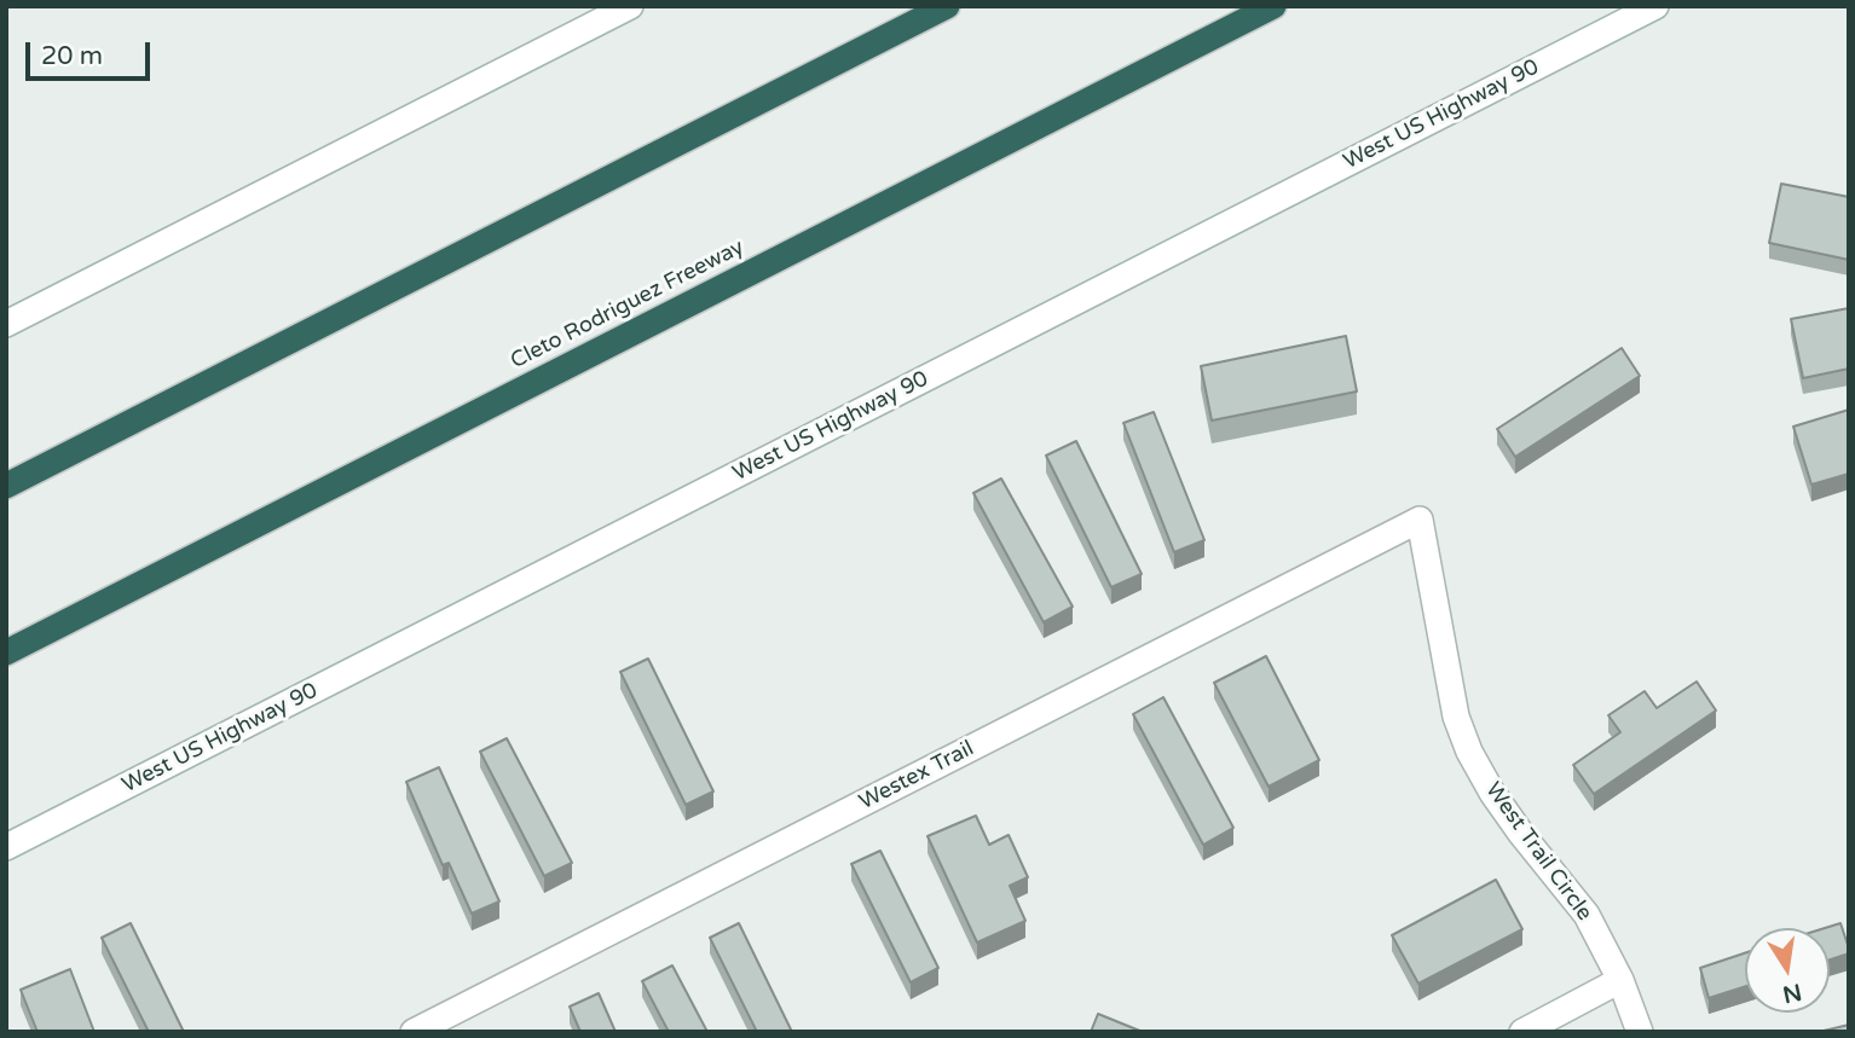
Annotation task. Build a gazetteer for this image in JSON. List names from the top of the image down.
{
  "streets": {
    "highway": ["Cleto Rodriguez Freeway"],
    "main road": ["West US Highway 90", "Westex Trail", "West Trail Circle"]
  },
  "crossings": [
    ["Westex Trail", "West Trail Circle"]
  ],
  "scale_bar": "20 m",
  "north": "bottom"
}
